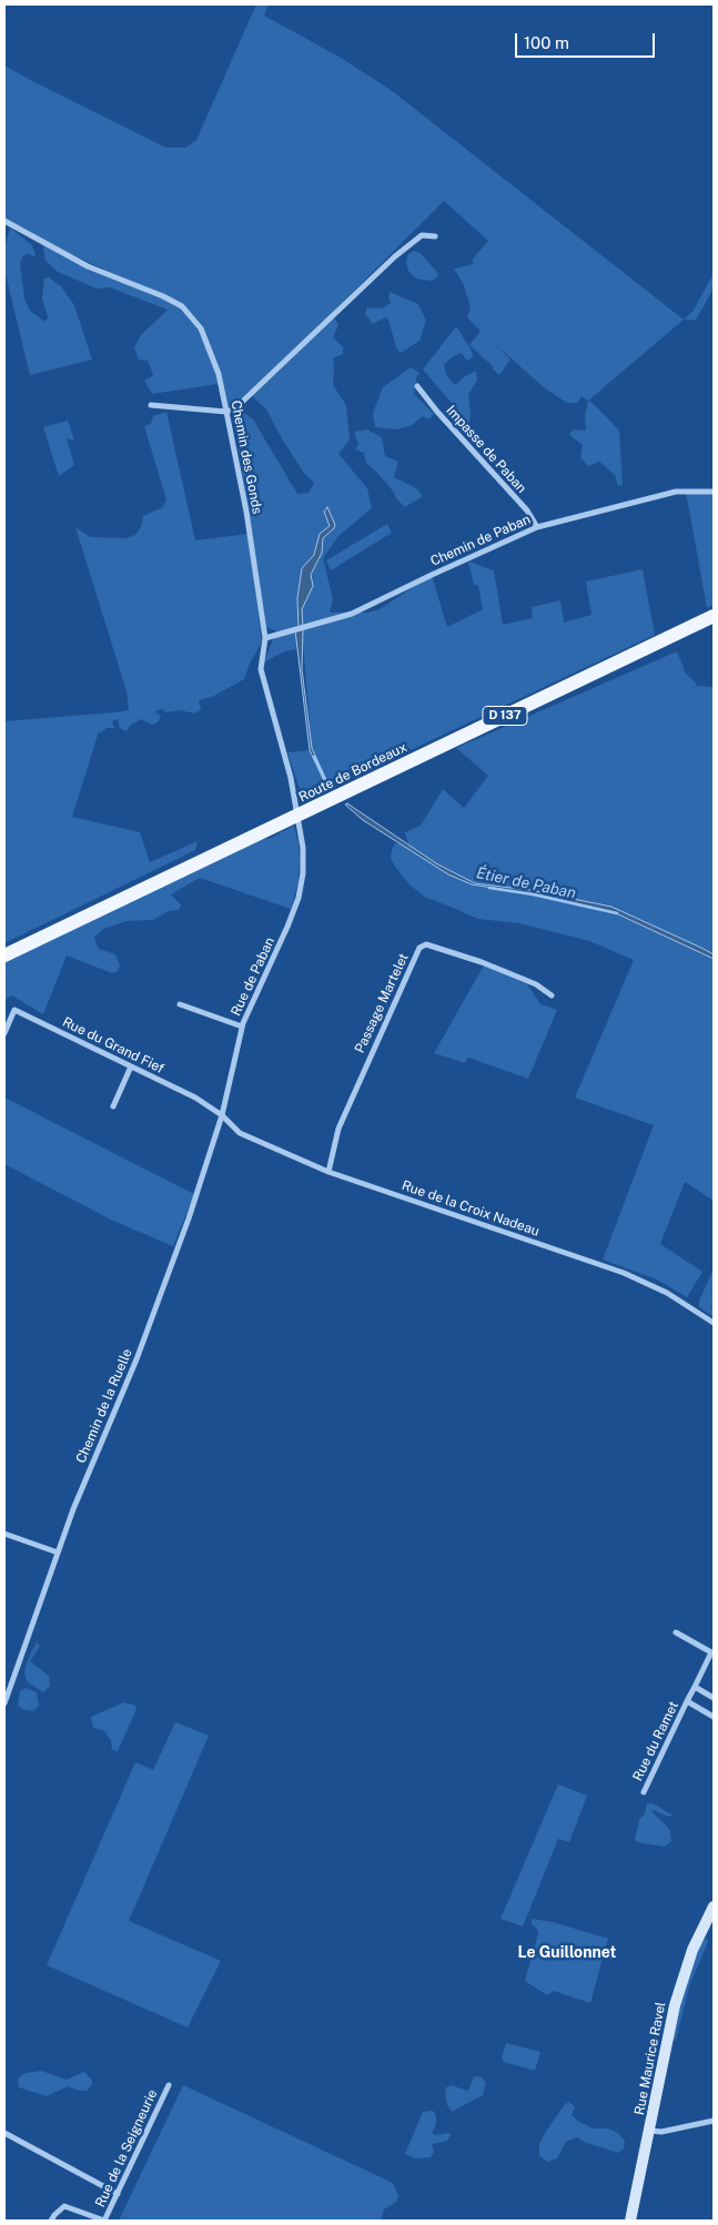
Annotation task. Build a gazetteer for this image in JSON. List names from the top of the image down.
{
  "streets": {
    "main road": ["D 137", "Route de Bordeaux"],
    "street": [
      "Impasse de Paban",
      "Chemin des Gonds",
      "Chemin de Paban",
      "Rue de Paban",
      "Passage Martelet",
      "Rue du Grand Fief",
      "Rue de la Croix Nadeau",
      "Chemin de la Ruelle",
      "Rue du Ramet",
      "Rue Maurice Ravel",
      "Rue de la Seigneurie"
    ]
  },
  "crossings": [
    ["Impasse de Paban", "Chemin de Paban"],
    ["Chemin des Gonds", "Chemin de Paban"],
    ["Chemin des Gonds", "Route de Bordeaux"],
    ["Chemin des Gonds", "Rue de Paban"],
    ["Route de Bordeaux", "Rue de Paban"],
    ["Rue de Paban", "Rue du Grand Fief"],
    ["Rue de Paban", "Rue de la Croix Nadeau"],
    ["Rue de Paban", "Chemin de la Ruelle"],
    ["Passage Martelet", "Rue de la Croix Nadeau"],
    ["Rue du Grand Fief", "Rue de la Croix Nadeau"],
    ["Rue du Grand Fief", "Chemin de la Ruelle"],
    ["Rue de la Croix Nadeau", "Chemin de la Ruelle"]
  ],
  "districts": ["Le Guillonnet"],
  "water": ["Étier de Paban"],
  "scale_bar": "100 m"
}
